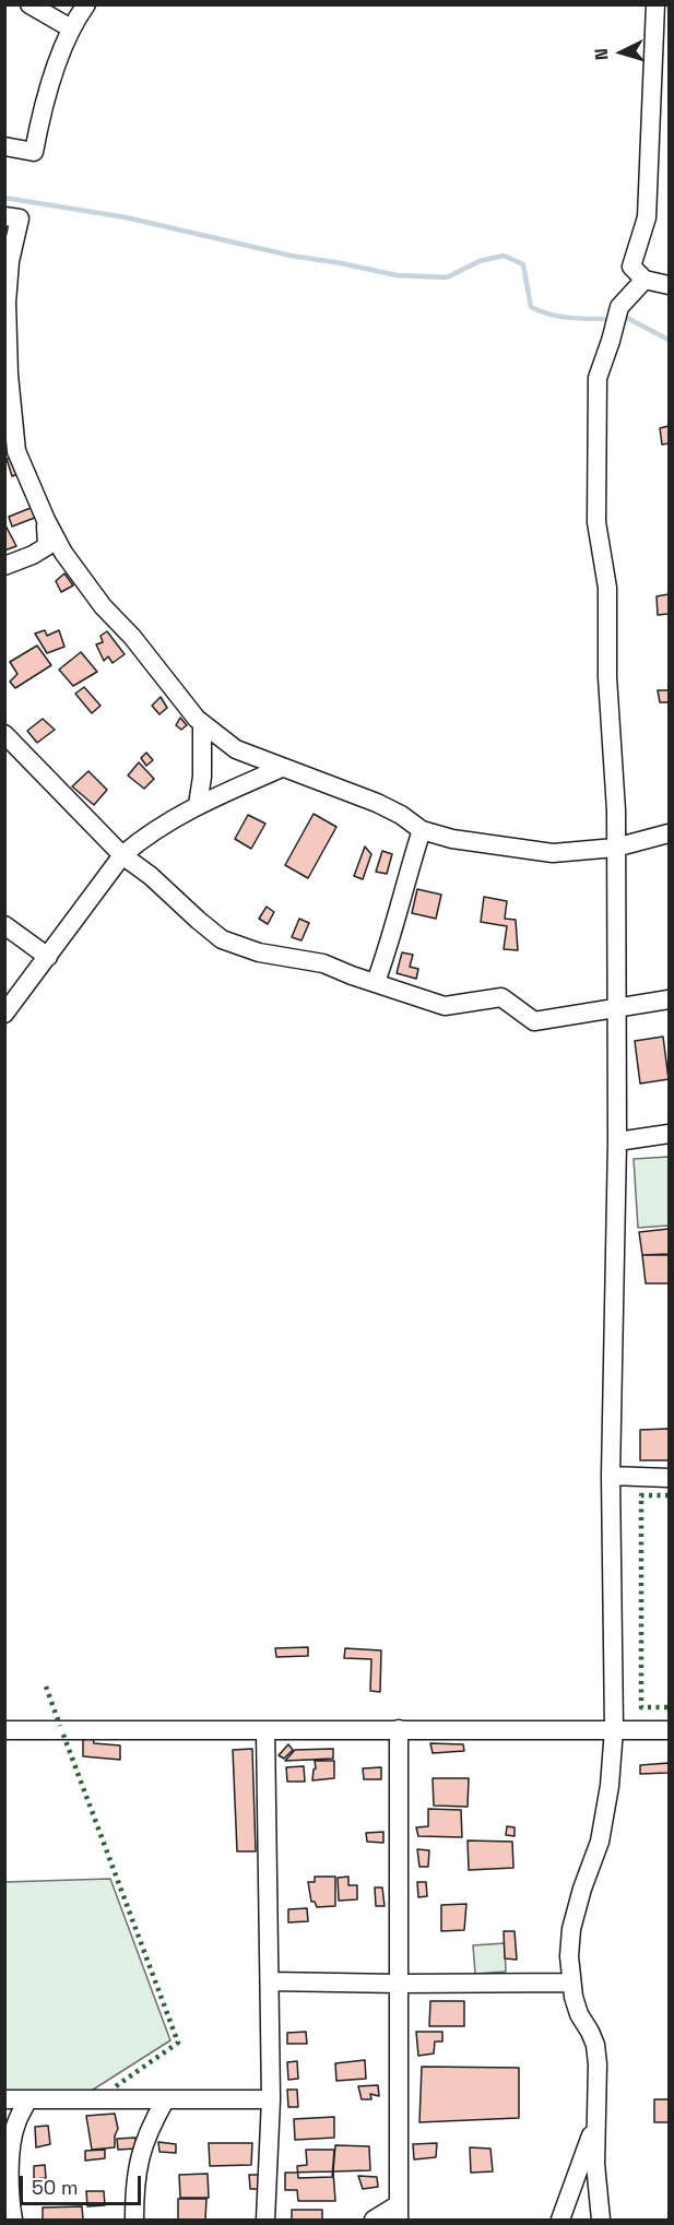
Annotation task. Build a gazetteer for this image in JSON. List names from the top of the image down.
{
  "scale_bar": "50 m",
  "north": "left"
}
